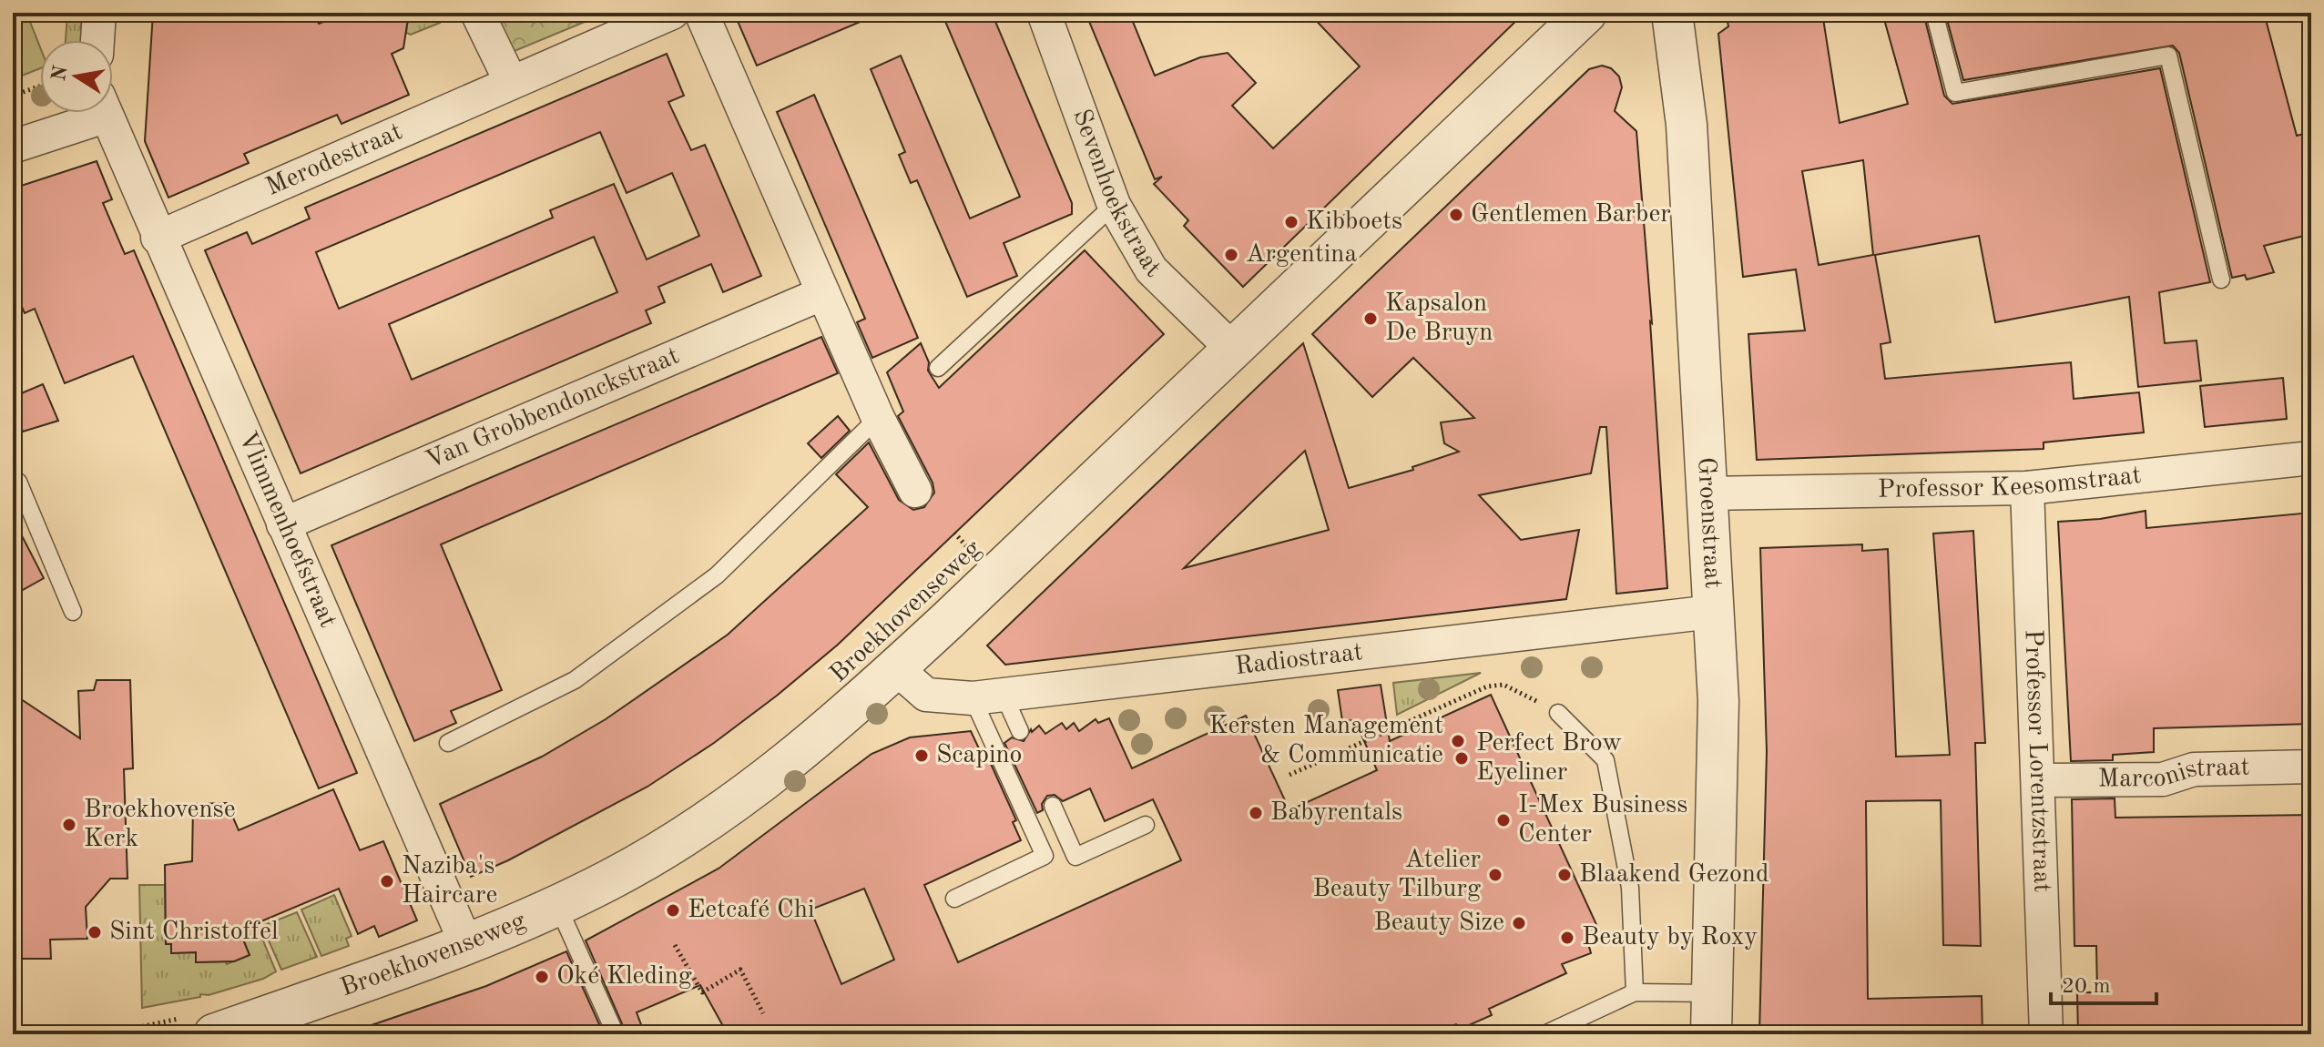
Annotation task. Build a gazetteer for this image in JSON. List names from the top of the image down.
{
  "streets": {
    "street": [
      "Merodestraat",
      "Sevenhoekstraat",
      "Van Grobbendonckstraat",
      "Professor Keesomstraat",
      "Groenstraat",
      "Vlimmenhoefstraat",
      "Broekhovenseweg",
      "Radiostraat",
      "Professor Lorentzstraat",
      "Marconistraat"
    ]
  },
  "crossings": [
    ["Merodestraat", "Vlimmenhoefstraat"],
    ["Sevenhoekstraat", "Broekhovenseweg"],
    ["Van Grobbendonckstraat", "Vlimmenhoefstraat"],
    ["Professor Keesomstraat", "Groenstraat"],
    ["Professor Keesomstraat", "Professor Lorentzstraat"],
    ["Groenstraat", "Radiostraat"],
    ["Vlimmenhoefstraat", "Broekhovenseweg"],
    ["Broekhovenseweg", "Radiostraat"],
    ["Professor Lorentzstraat", "Marconistraat"]
  ],
  "places": [
    "Gentlemen Barber",
    "Kibboets",
    "Argentina",
    "Kapsalon De Bruyn",
    "Kersten Management & Communicatie",
    "Scapino",
    "Perfect Brow Eyeliner",
    "Babyrentals",
    "I-Mex Business Center",
    "Broekhovense Kerk",
    "Atelier Beauty Tilburg",
    "Blaakend Gezond",
    "Naziba's Haircare",
    "Eetcafé Chi",
    "Beauty Size",
    "Sint Christoffel",
    "Beauty by Roxy",
    "Oké Kleding"
  ],
  "scale_bar": "20 m",
  "north": "left"
}
